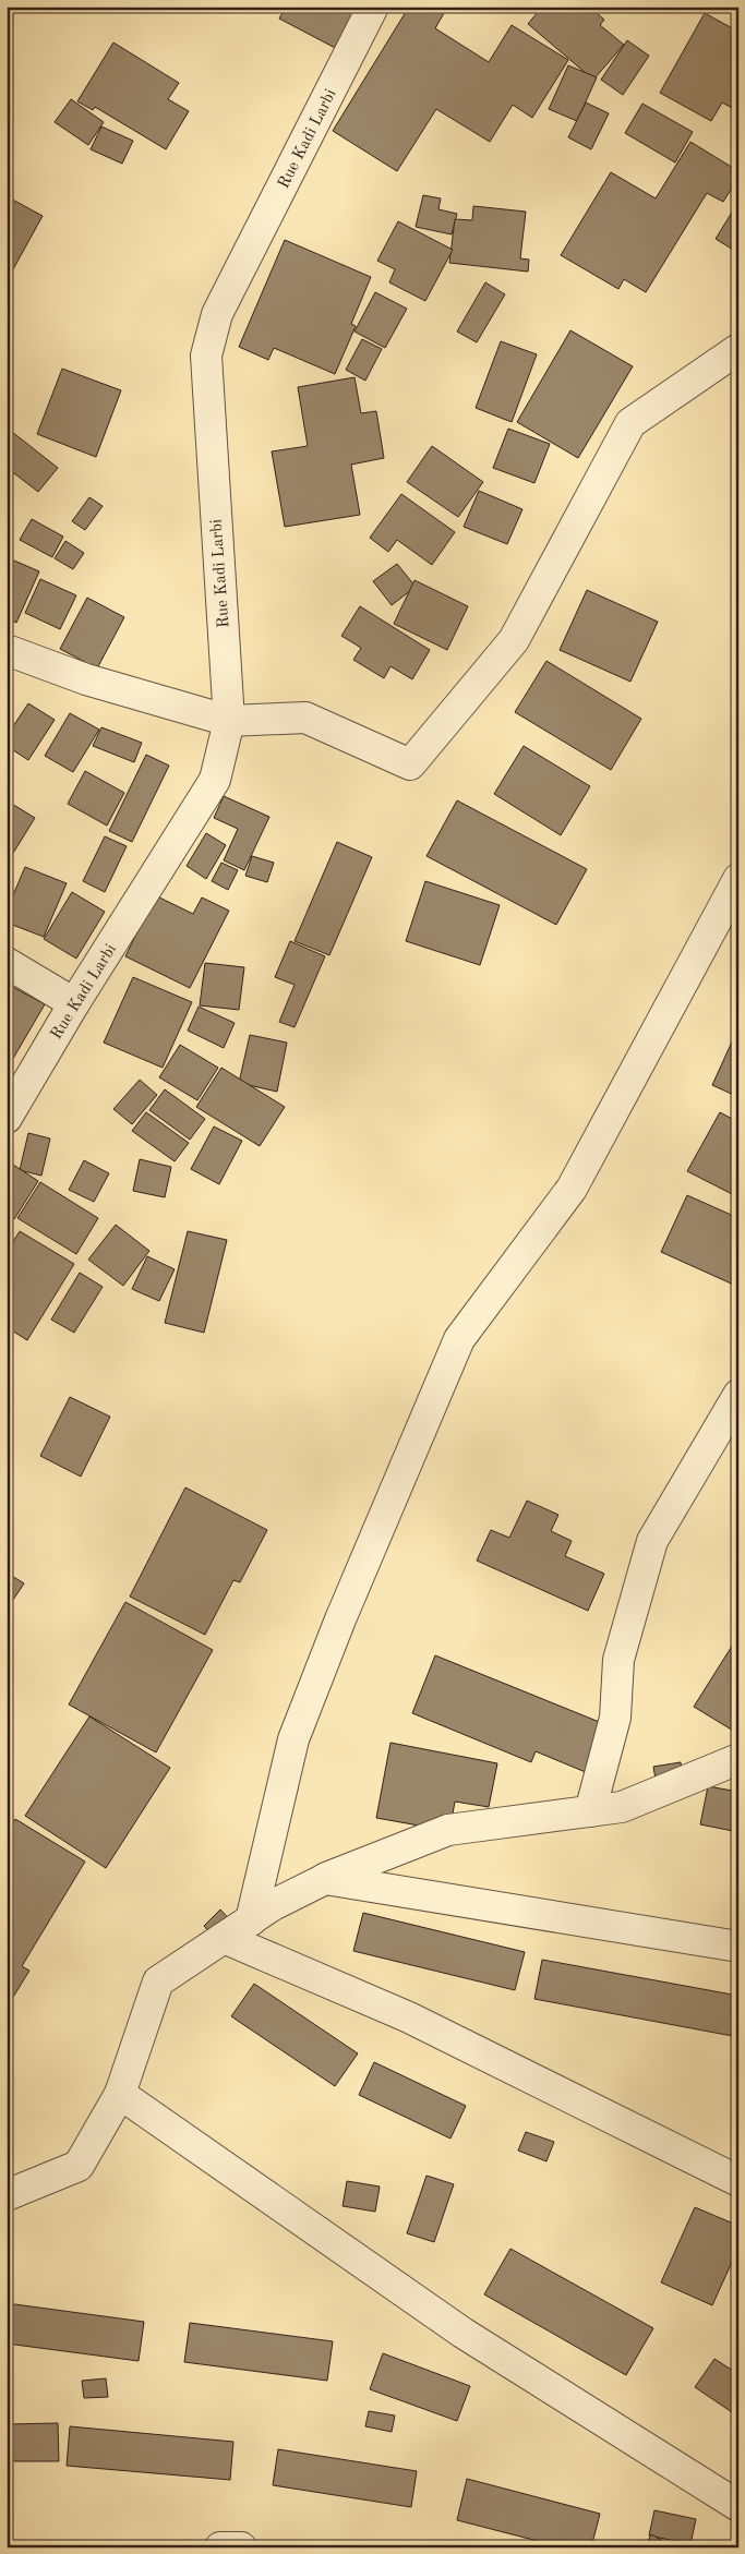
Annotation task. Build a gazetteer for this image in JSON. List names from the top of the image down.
{
  "streets": {
    "street": ["Rue Kadi Larbi"]
  }
}
